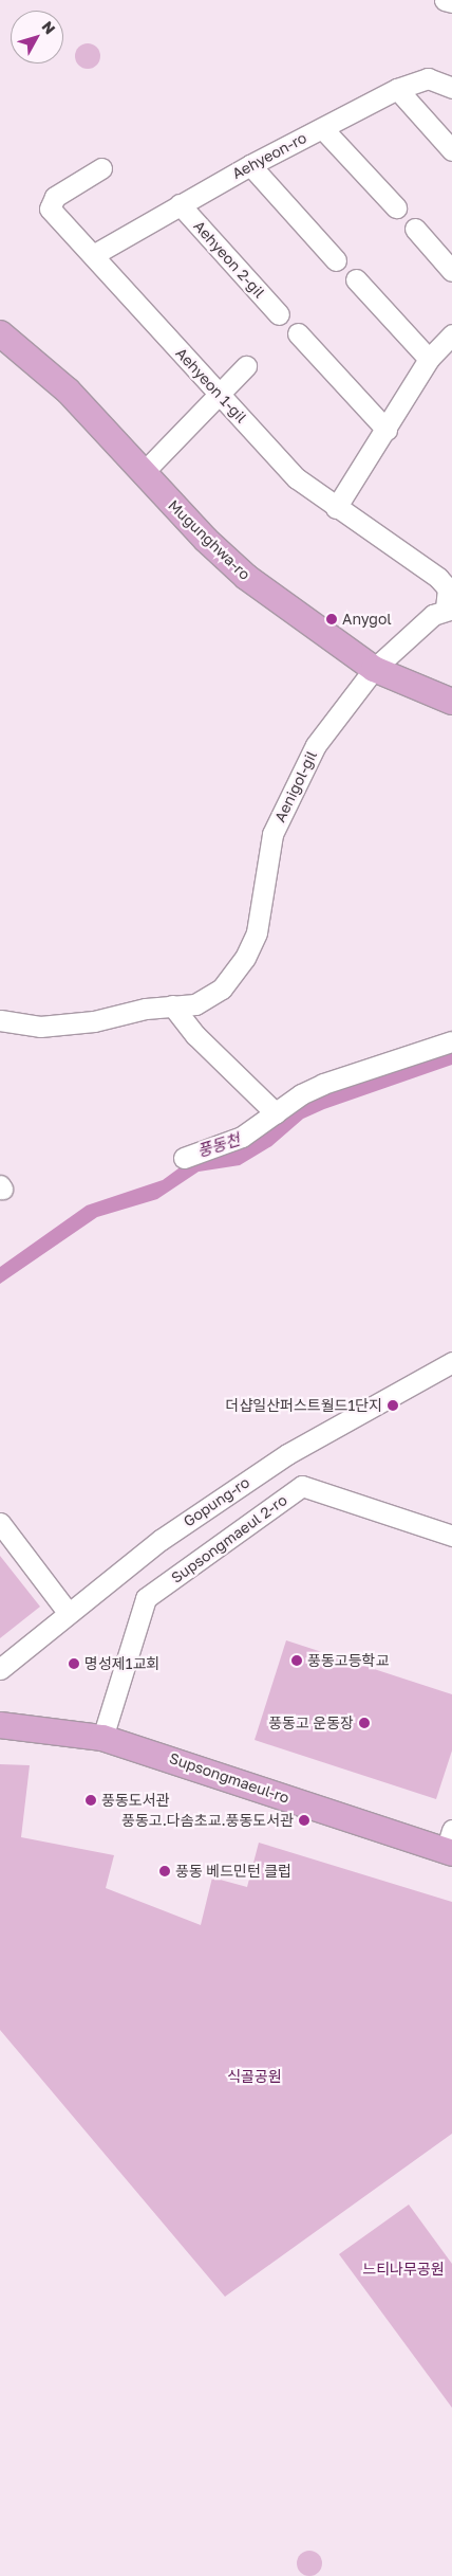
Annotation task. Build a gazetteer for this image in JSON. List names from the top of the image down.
{
  "streets": {
    "main road": ["Mugunghwa-ro", "Supsongmaeul-ro"],
    "street": [
      "Aehyeon-ro",
      "Aehyeon 2-gil",
      "Aehyeon 1-gil",
      "Aenigol-gil",
      "Gopung-ro",
      "Supsongmaeul 2-ro"
    ]
  },
  "crossings": [
    ["Aehyeon-ro", "Aehyeon 2-gil"],
    ["Aehyeon-ro", "Aehyeon 1-gil"],
    ["Aehyeon 1-gil", "Aenigol-gil"],
    ["Mugunghwa-ro", "Aenigol-gil"],
    ["Supsongmaeul 2-ro", "Supsongmaeul-ro"]
  ],
  "water": ["풍동천"],
  "parks": ["식골공원", "느티나무공원"],
  "places": [
    "Anygol",
    "더샵일산퍼스트월드1단지",
    "풍동고등학교",
    "명성제1교회",
    "풍동고 운동장",
    "풍동도서관",
    "풍동고.다솜초교.풍동도서관",
    "풍동 베드민턴 클럽"
  ],
  "north": "top right"
}
